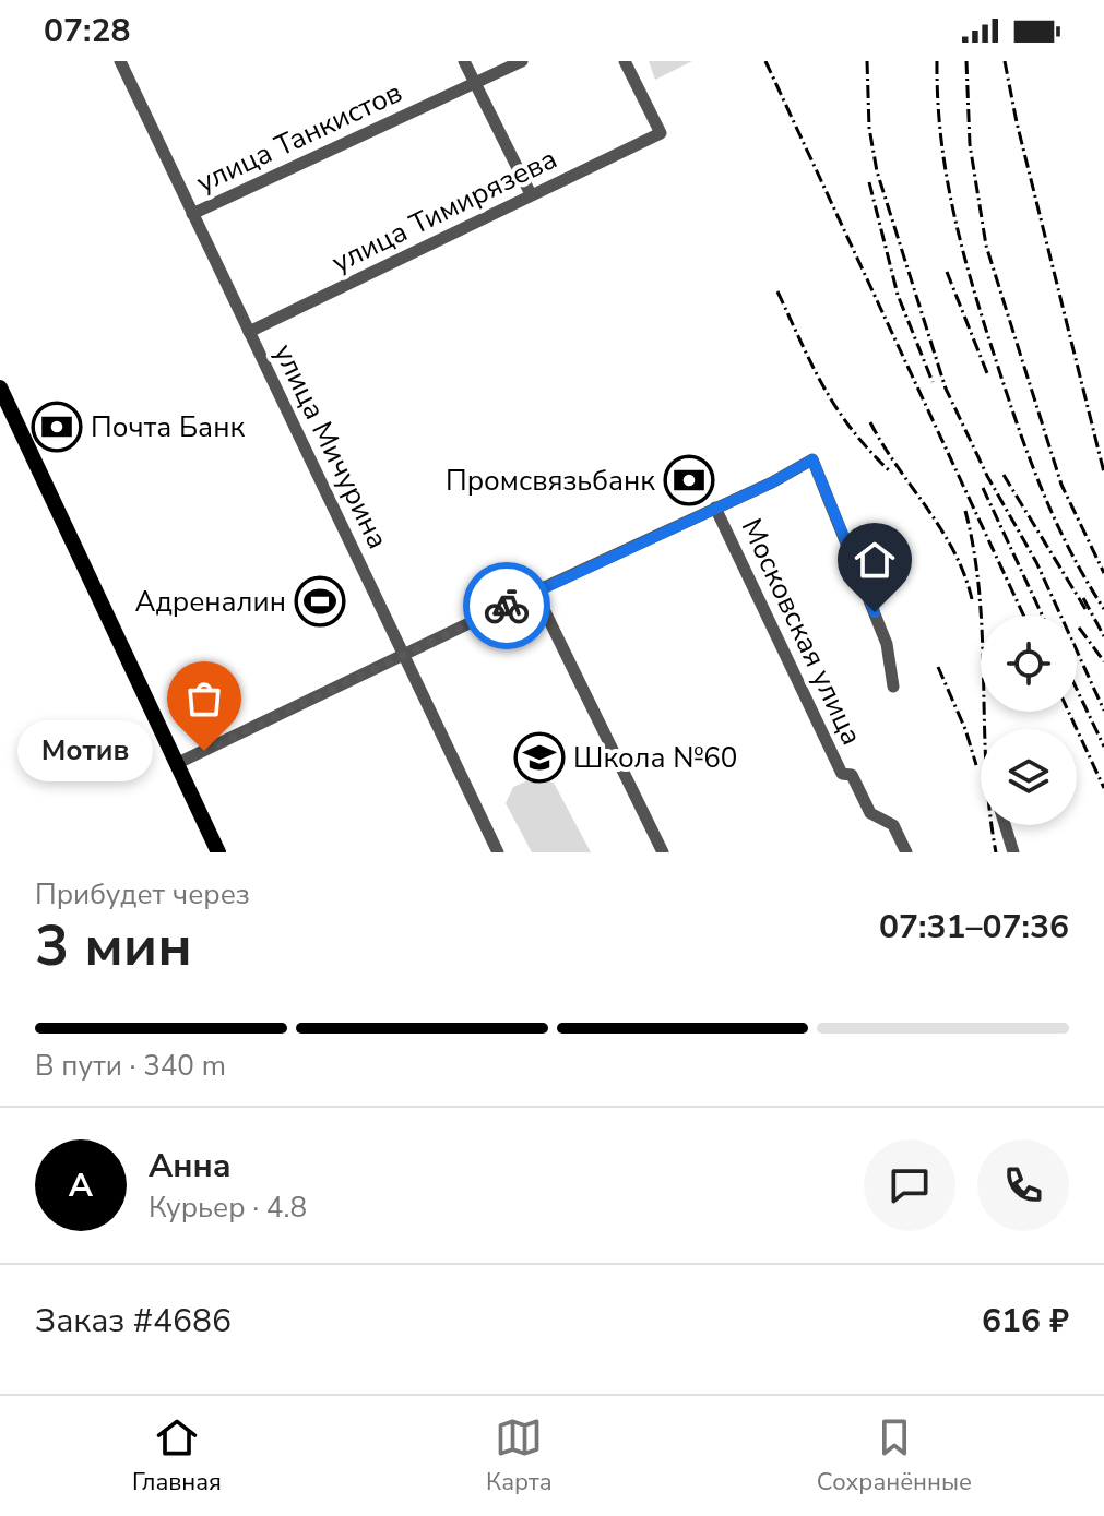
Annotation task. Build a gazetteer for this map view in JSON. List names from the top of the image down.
{
  "streets": {
    "street": [
      "улица Танкистов",
      "улица Тимирязева",
      "улица Мичурина",
      "Московская улица"
    ]
  },
  "crossings": [
    ["улица Танкистов", "улица Мичурина"],
    ["улица Тимирязева", "улица Мичурина"]
  ],
  "places": {
    "bank": ["Почта Банк", "Промсвязьбанк"],
    "sports": ["Адреналин"],
    "other": ["Мотив"],
    "school or university": ["Школа №60"]
  },
  "page": {
    "status": "07:28",
    "bubble": "Мотив",
    "heading": ["3 мин", "Прибудет через", "07:31–07:36"],
    "panel": [
      "Анна",
      "Курьер · 4.8",
      "Заказ #4686",
      "616 ₽"
    ],
    "bar": "В пути · 340 m",
    "round": "А",
    "tabs": ["Главная", "Карта", "Сохранённые"]
  }
}
